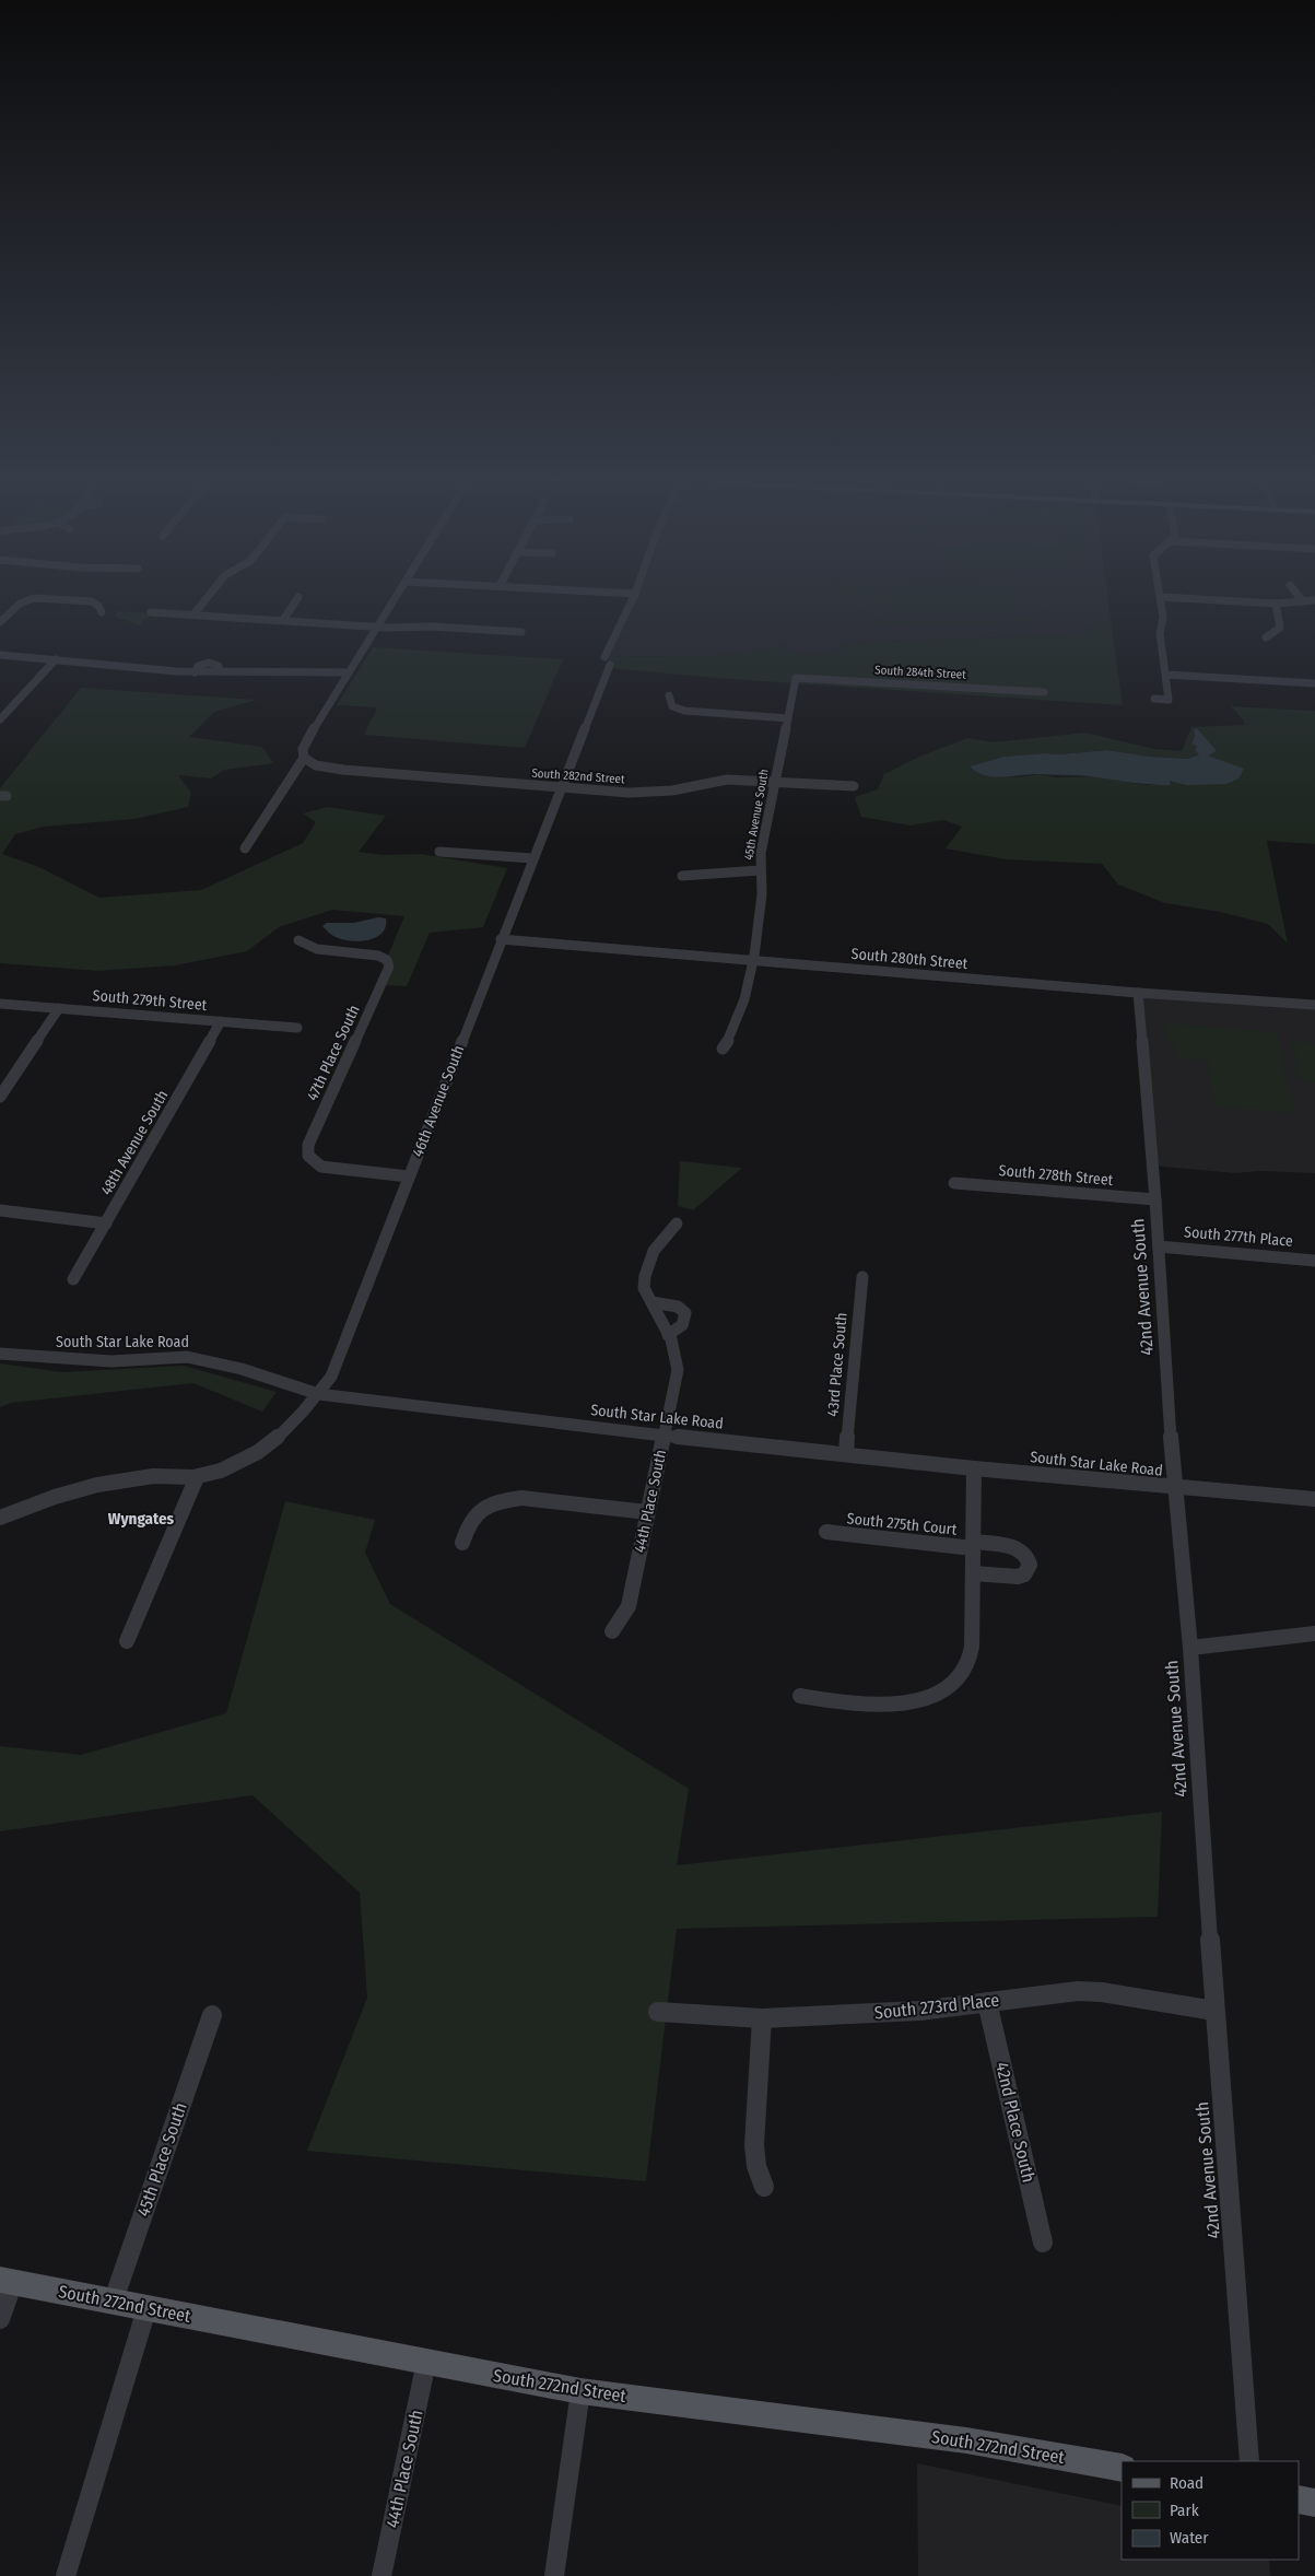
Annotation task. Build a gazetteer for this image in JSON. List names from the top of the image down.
{
  "streets": {
    "main road": ["South 272nd Street"],
    "street": [
      "South 284th Street",
      "South 282nd Street",
      "45th Avenue South",
      "South 280th Street",
      "South 279th Street",
      "47th Place South",
      "46th Avenue South",
      "48th Avenue South",
      "South 278th Street",
      "South 277th Place",
      "42nd Avenue South",
      "South Star Lake Road",
      "43rd Place South",
      "44th Place South",
      "South 275th Court",
      "South 273rd Place",
      "42nd Place South",
      "45th Place South"
    ]
  },
  "crossings": [
    ["South 284th Street", "45th Avenue South"],
    ["South 282nd Street", "45th Avenue South"],
    ["South 282nd Street", "46th Avenue South"],
    ["45th Avenue South", "South 280th Street"],
    ["South 280th Street", "46th Avenue South"],
    ["South 280th Street", "42nd Avenue South"],
    ["South 279th Street", "48th Avenue South"],
    ["47th Place South", "46th Avenue South"],
    ["46th Avenue South", "South Star Lake Road"],
    ["South 278th Street", "42nd Avenue South"],
    ["South 277th Place", "42nd Avenue South"],
    ["42nd Avenue South", "South Star Lake Road"],
    ["42nd Avenue South", "South 273rd Place"],
    ["South Star Lake Road", "43rd Place South"],
    ["South Star Lake Road", "44th Place South"],
    ["44th Place South", "South 272nd Street"],
    ["South 273rd Place", "42nd Place South"],
    ["45th Place South", "South 272nd Street"]
  ],
  "districts": ["Wyngates"],
  "legend": ["Road", "Park", "Water"]
}
